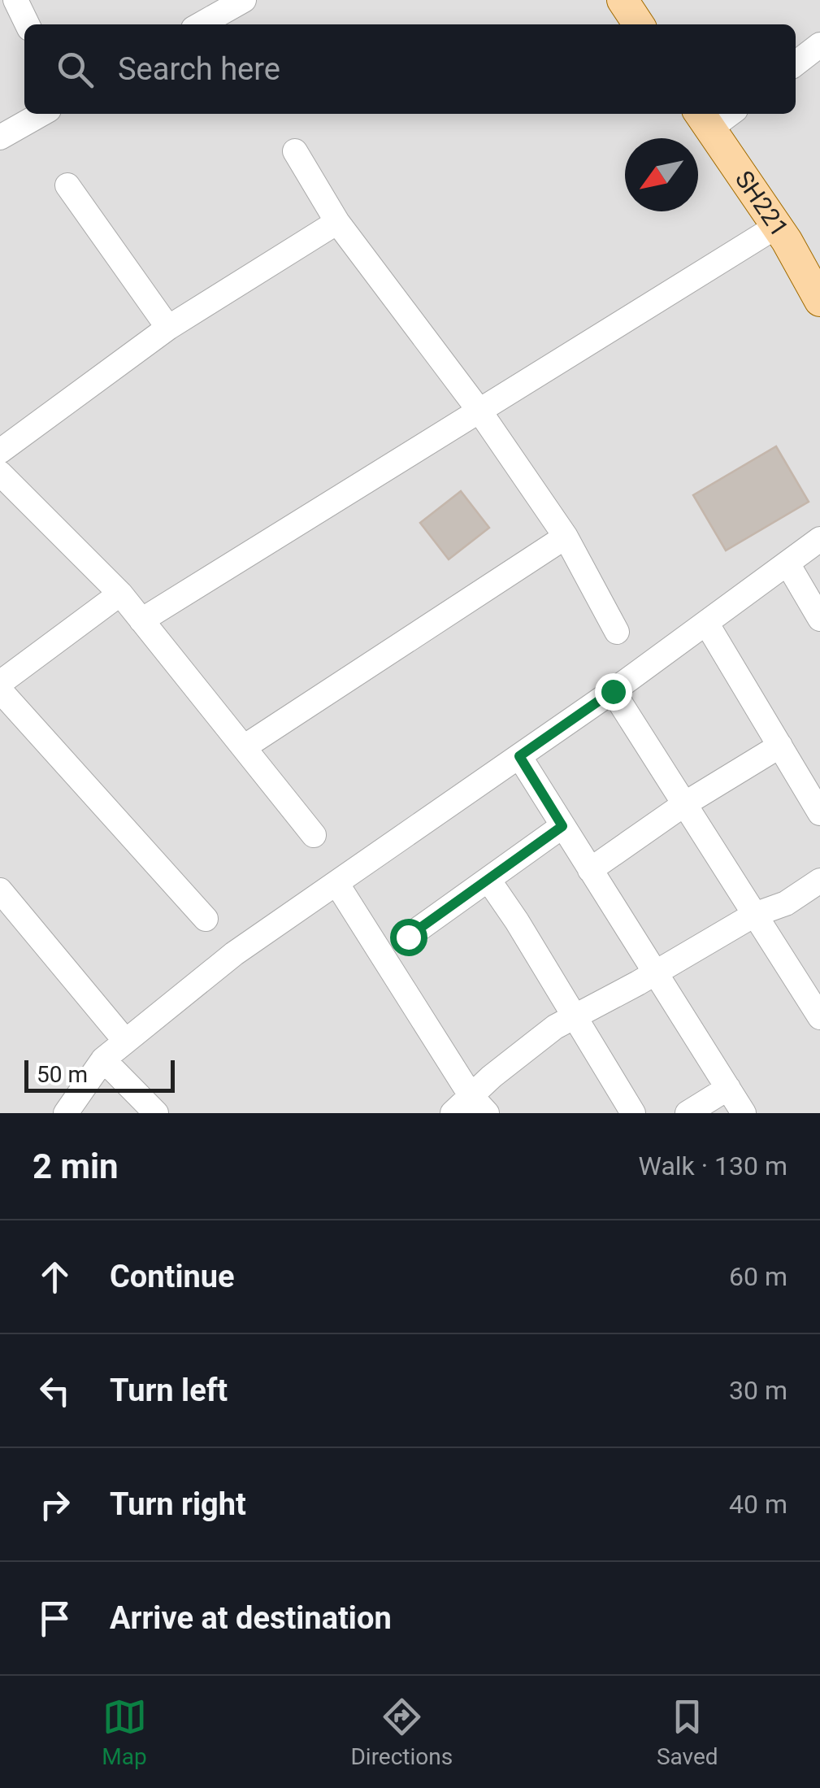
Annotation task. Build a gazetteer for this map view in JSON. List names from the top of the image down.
{
  "streets": {
    "main road": ["SH221"]
  },
  "scale_bar": "50 m",
  "north": "bottom left",
  "page": {
    "search": "Search here",
    "scale": "50 m",
    "heading": ["2 min", "Walk · 130 m"],
    "list": [
      ["Continue", "60 m"],
      ["Turn left", "30 m"],
      ["Turn right", "40 m"],
      "Arrive at destination"
    ],
    "nav": ["Map", "Directions", "Saved"]
  }
}
